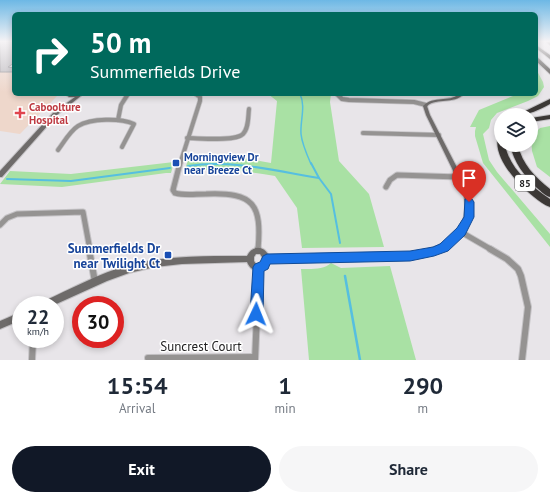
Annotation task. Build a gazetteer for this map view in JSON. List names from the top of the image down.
{
  "streets": {
    "highway": ["85"],
    "street": ["Suncrest Court"]
  },
  "places": {
    "health": ["Caboolture Hospital"],
    "transit": ["Morningview Dr near Breeze Ct", "Summerfields Dr near Twilight Ct"]
  },
  "page": {
    "turn": ["50 m", "Summerfields Drive"],
    "speed": "22 km/h",
    "limit": "30",
    "eta": [
      "15:54",
      "Arrival",
      "1",
      "min",
      "290",
      "m"
    ],
    "buttons": ["Exit", "Share"]
  }
}
